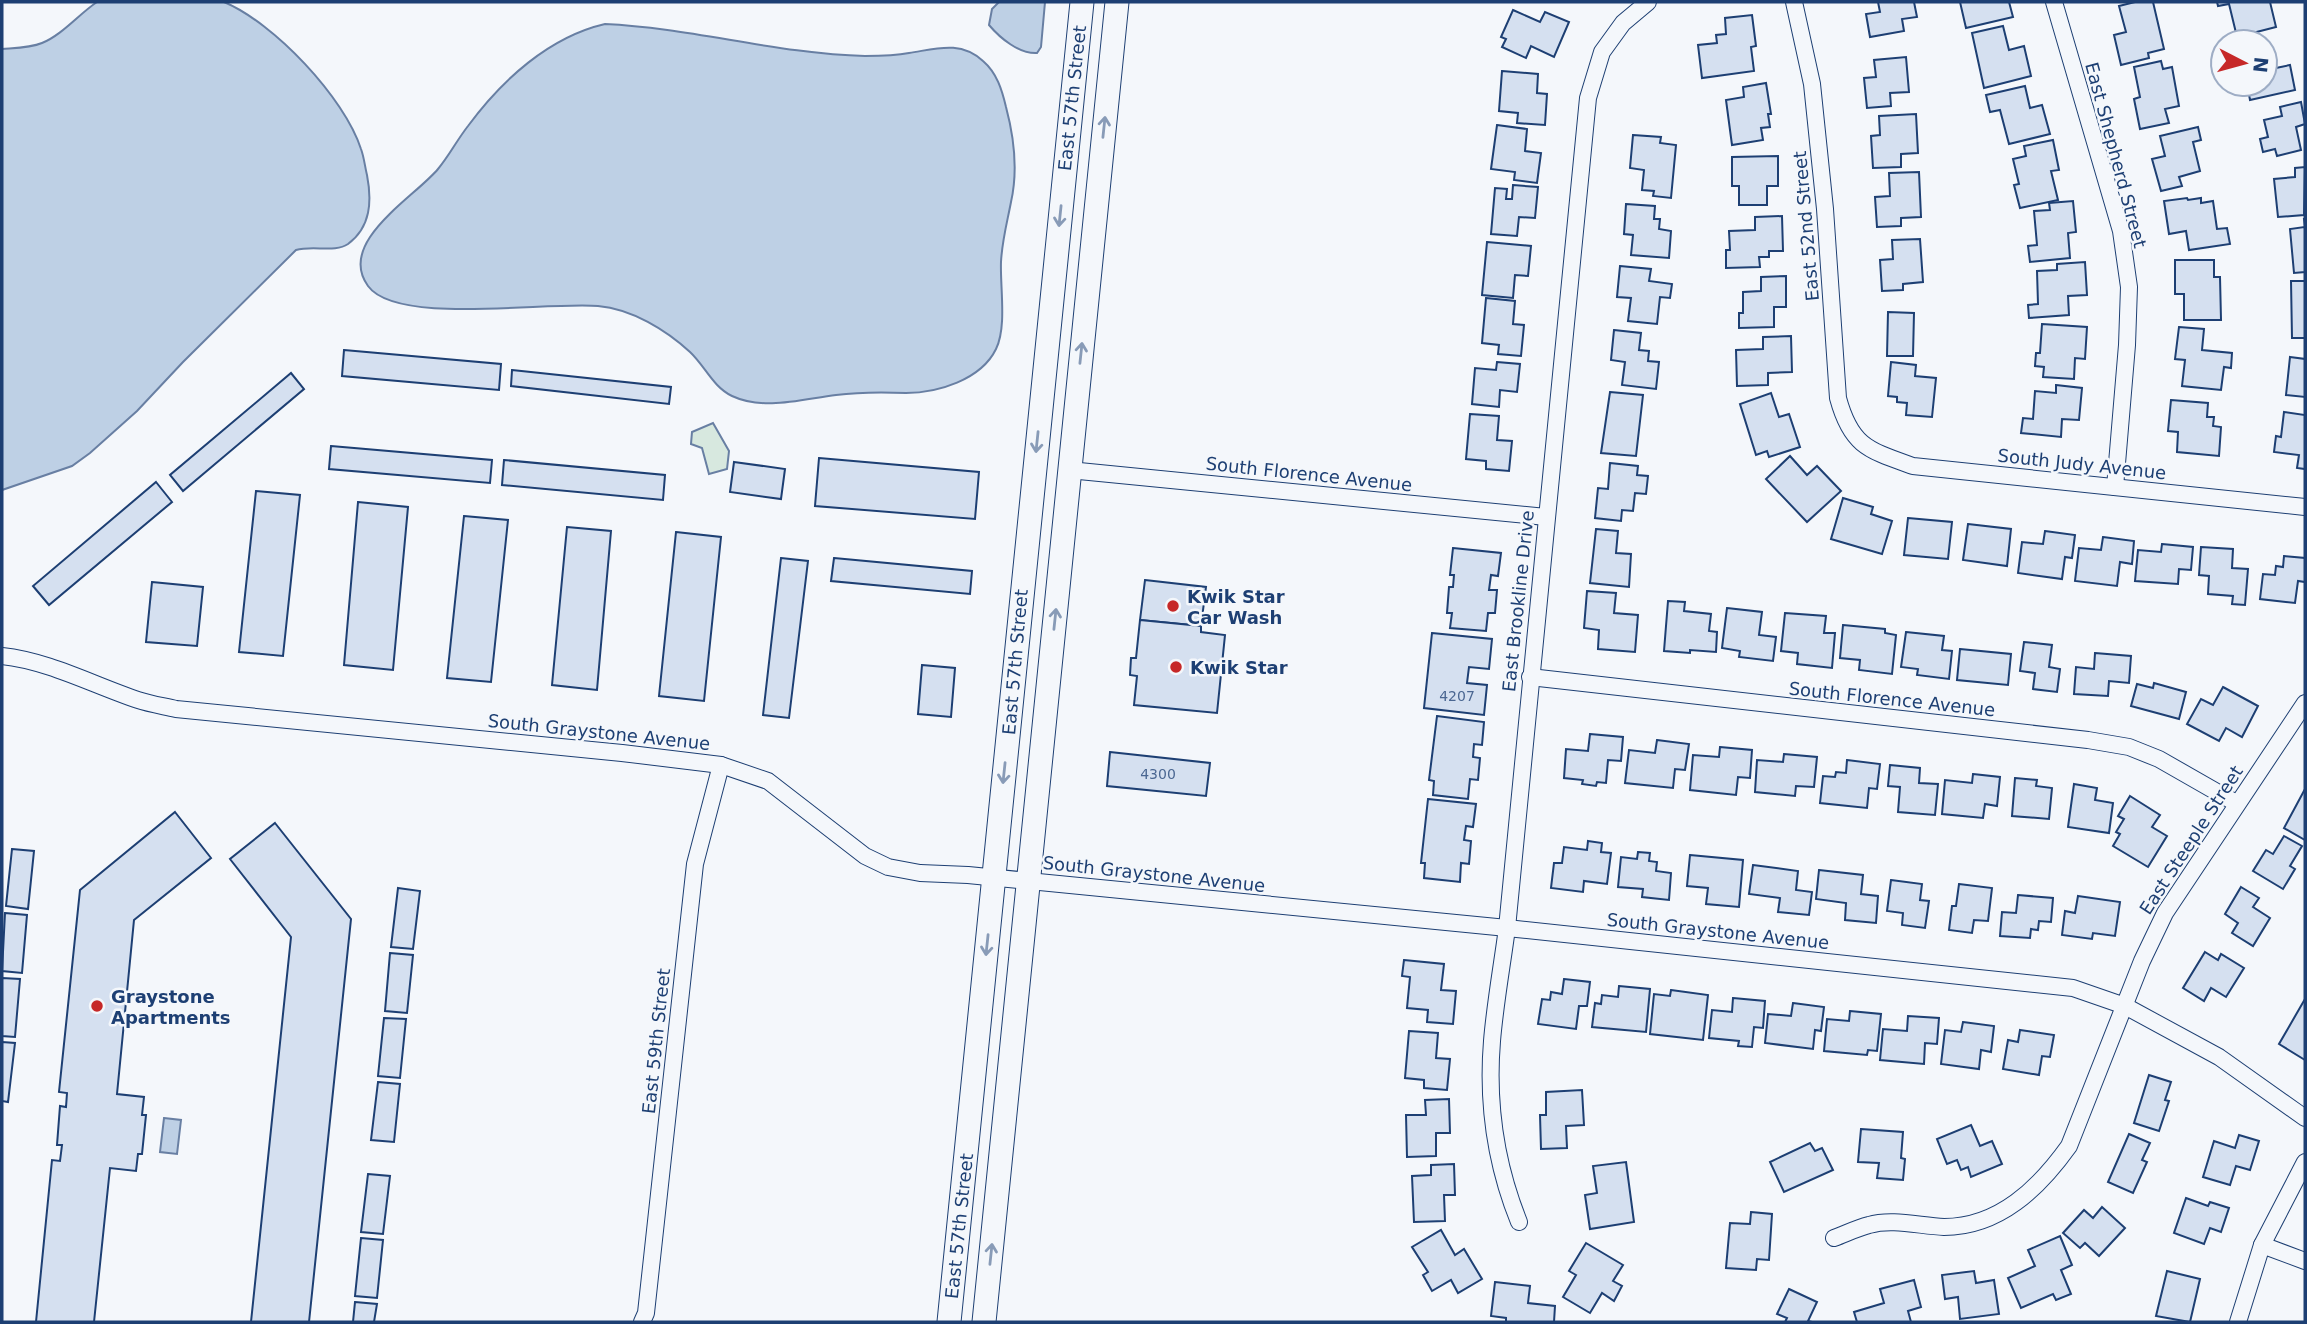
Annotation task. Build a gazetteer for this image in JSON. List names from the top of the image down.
{
  "streets": {
    "main road": ["East 57th Street"],
    "street": [
      "East Shepherd Street",
      "East 52nd Street",
      "South Judy Avenue",
      "South Florence Avenue",
      "East Brookline Drive",
      "South Graystone Avenue",
      "East Steeple Street",
      "East 59th Street"
    ]
  },
  "crossings": [
    ["East 57th Street", "South Florence Avenue"],
    ["East 57th Street", "South Graystone Avenue"],
    ["East Shepherd Street", "South Judy Avenue"],
    ["East 52nd Street", "South Judy Avenue"],
    ["South Florence Avenue", "East Brookline Drive"],
    ["South Florence Avenue", "East Steeple Street"],
    ["East Brookline Drive", "South Graystone Avenue"],
    ["South Graystone Avenue", "East Steeple Street"],
    ["South Graystone Avenue", "East 59th Street"]
  ],
  "places": ["Kwik Star Car Wash", "Kwik Star", "Graystone Apartments"],
  "house_numbers": ["4207", "4300"],
  "north": "right"
}
